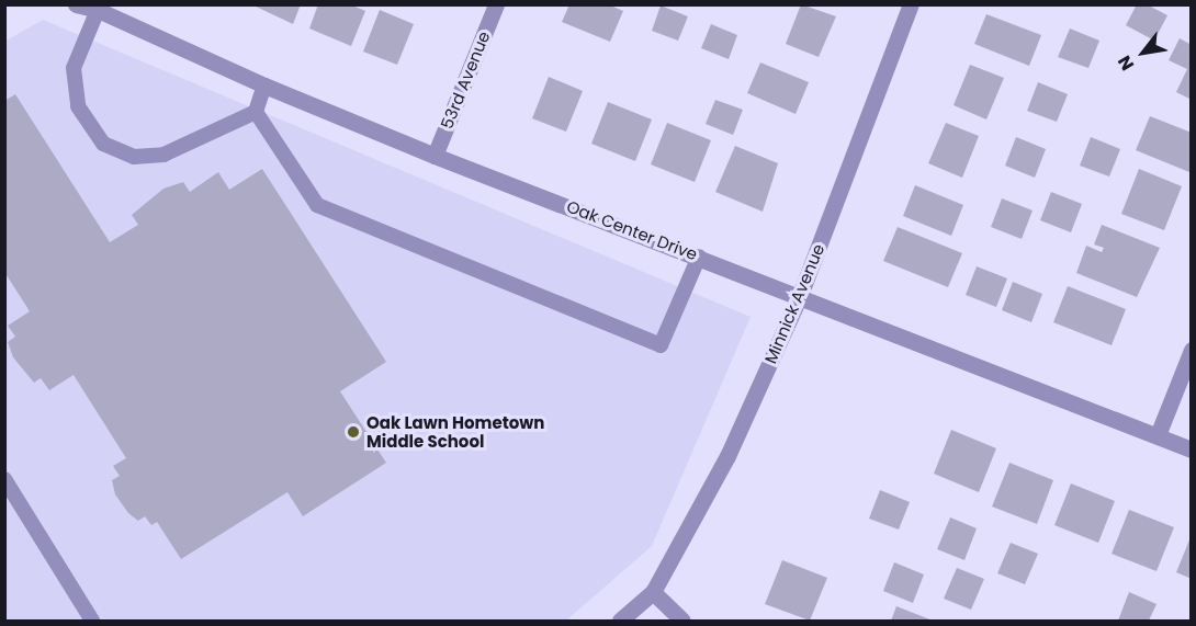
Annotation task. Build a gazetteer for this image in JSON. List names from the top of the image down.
{
  "streets": {
    "street": ["53rd Avenue", "Oak Center Drive", "Minnick Avenue"]
  },
  "crossings": [
    ["53rd Avenue", "Oak Center Drive"],
    ["Oak Center Drive", "Minnick Avenue"]
  ],
  "places": ["Oak Lawn Hometown Middle School"],
  "north": "bottom left"
}
